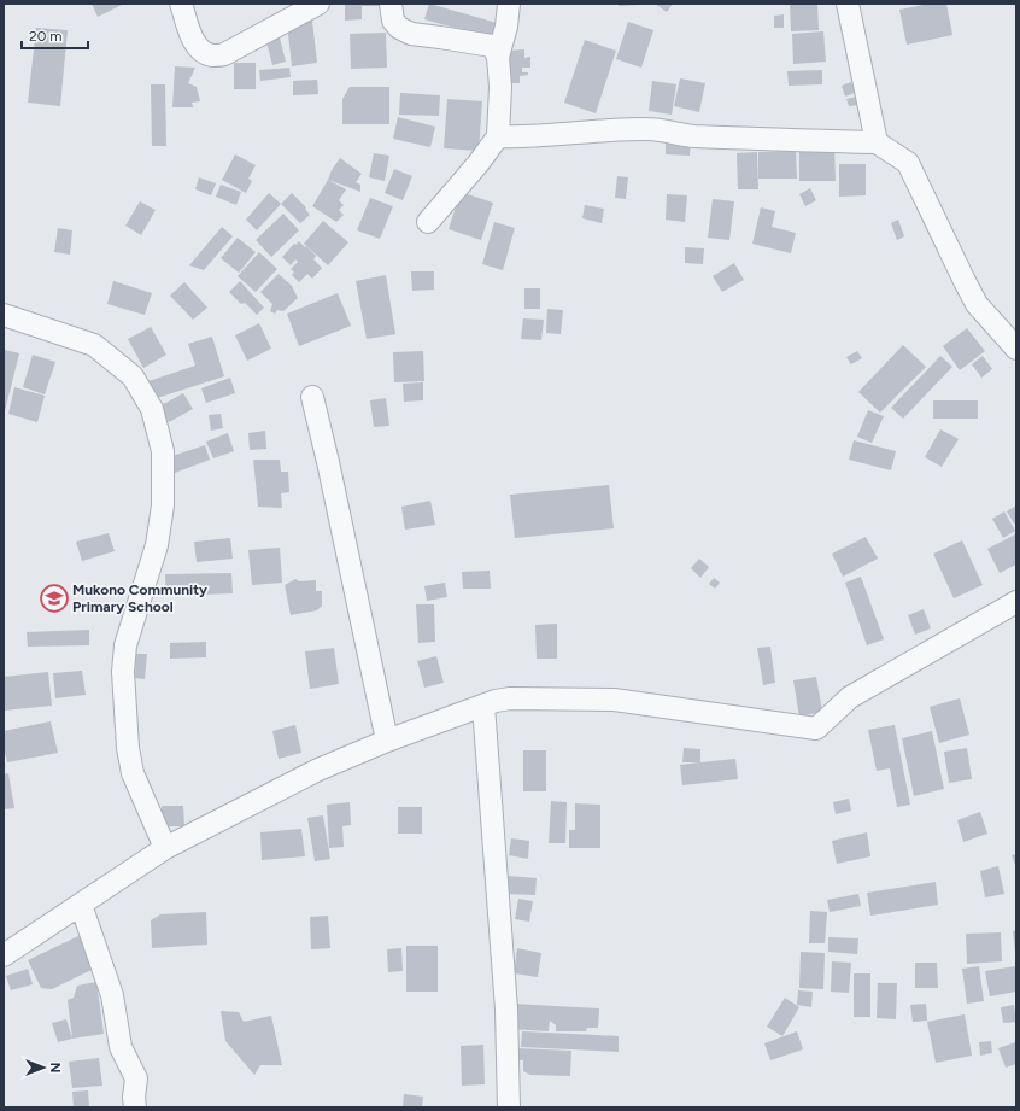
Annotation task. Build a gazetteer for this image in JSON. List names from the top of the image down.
{
  "places": {
    "school or university": ["Mukono Community Primary School"]
  },
  "scale_bar": "20 m",
  "north": "right"
}
